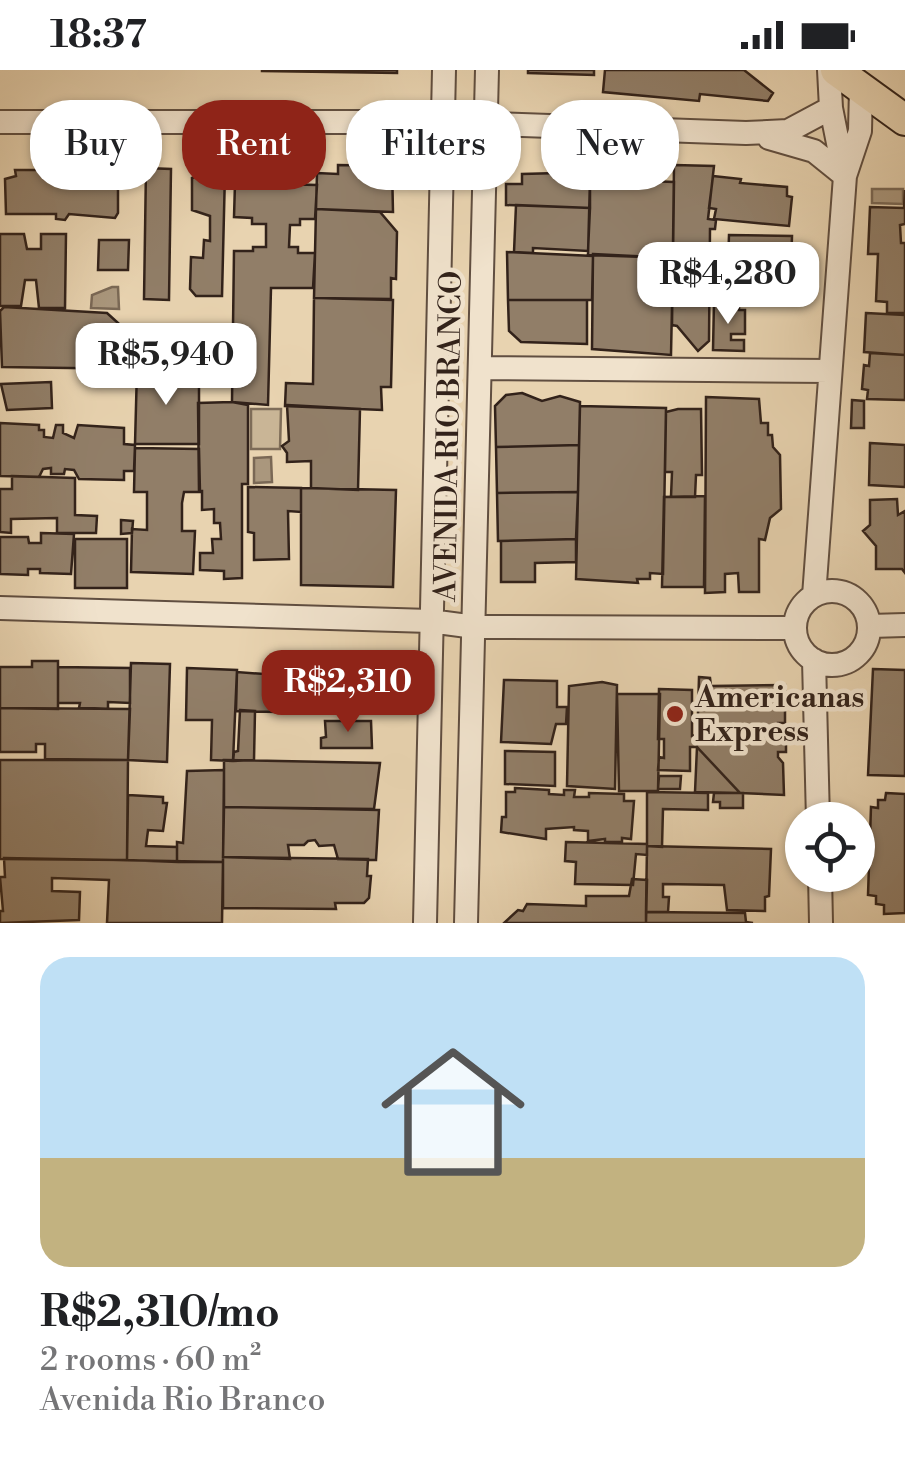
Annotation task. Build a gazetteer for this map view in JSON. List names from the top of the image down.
{
  "streets": {
    "street": ["AVENIDA RIO BRANCO"]
  },
  "places": ["Americanas Express"],
  "page": {
    "status": "18:37",
    "chip": [
      "Buy",
      "Rent",
      "Filters",
      "New"
    ],
    "price": ["R$4,280", "R$5,940", "R$2,310"],
    "list": [
      {
        "name": "R$2,310/mo",
        "note": "2 rooms · 60 m² · Avenida Rio Branco"
      }
    ]
  }
}
